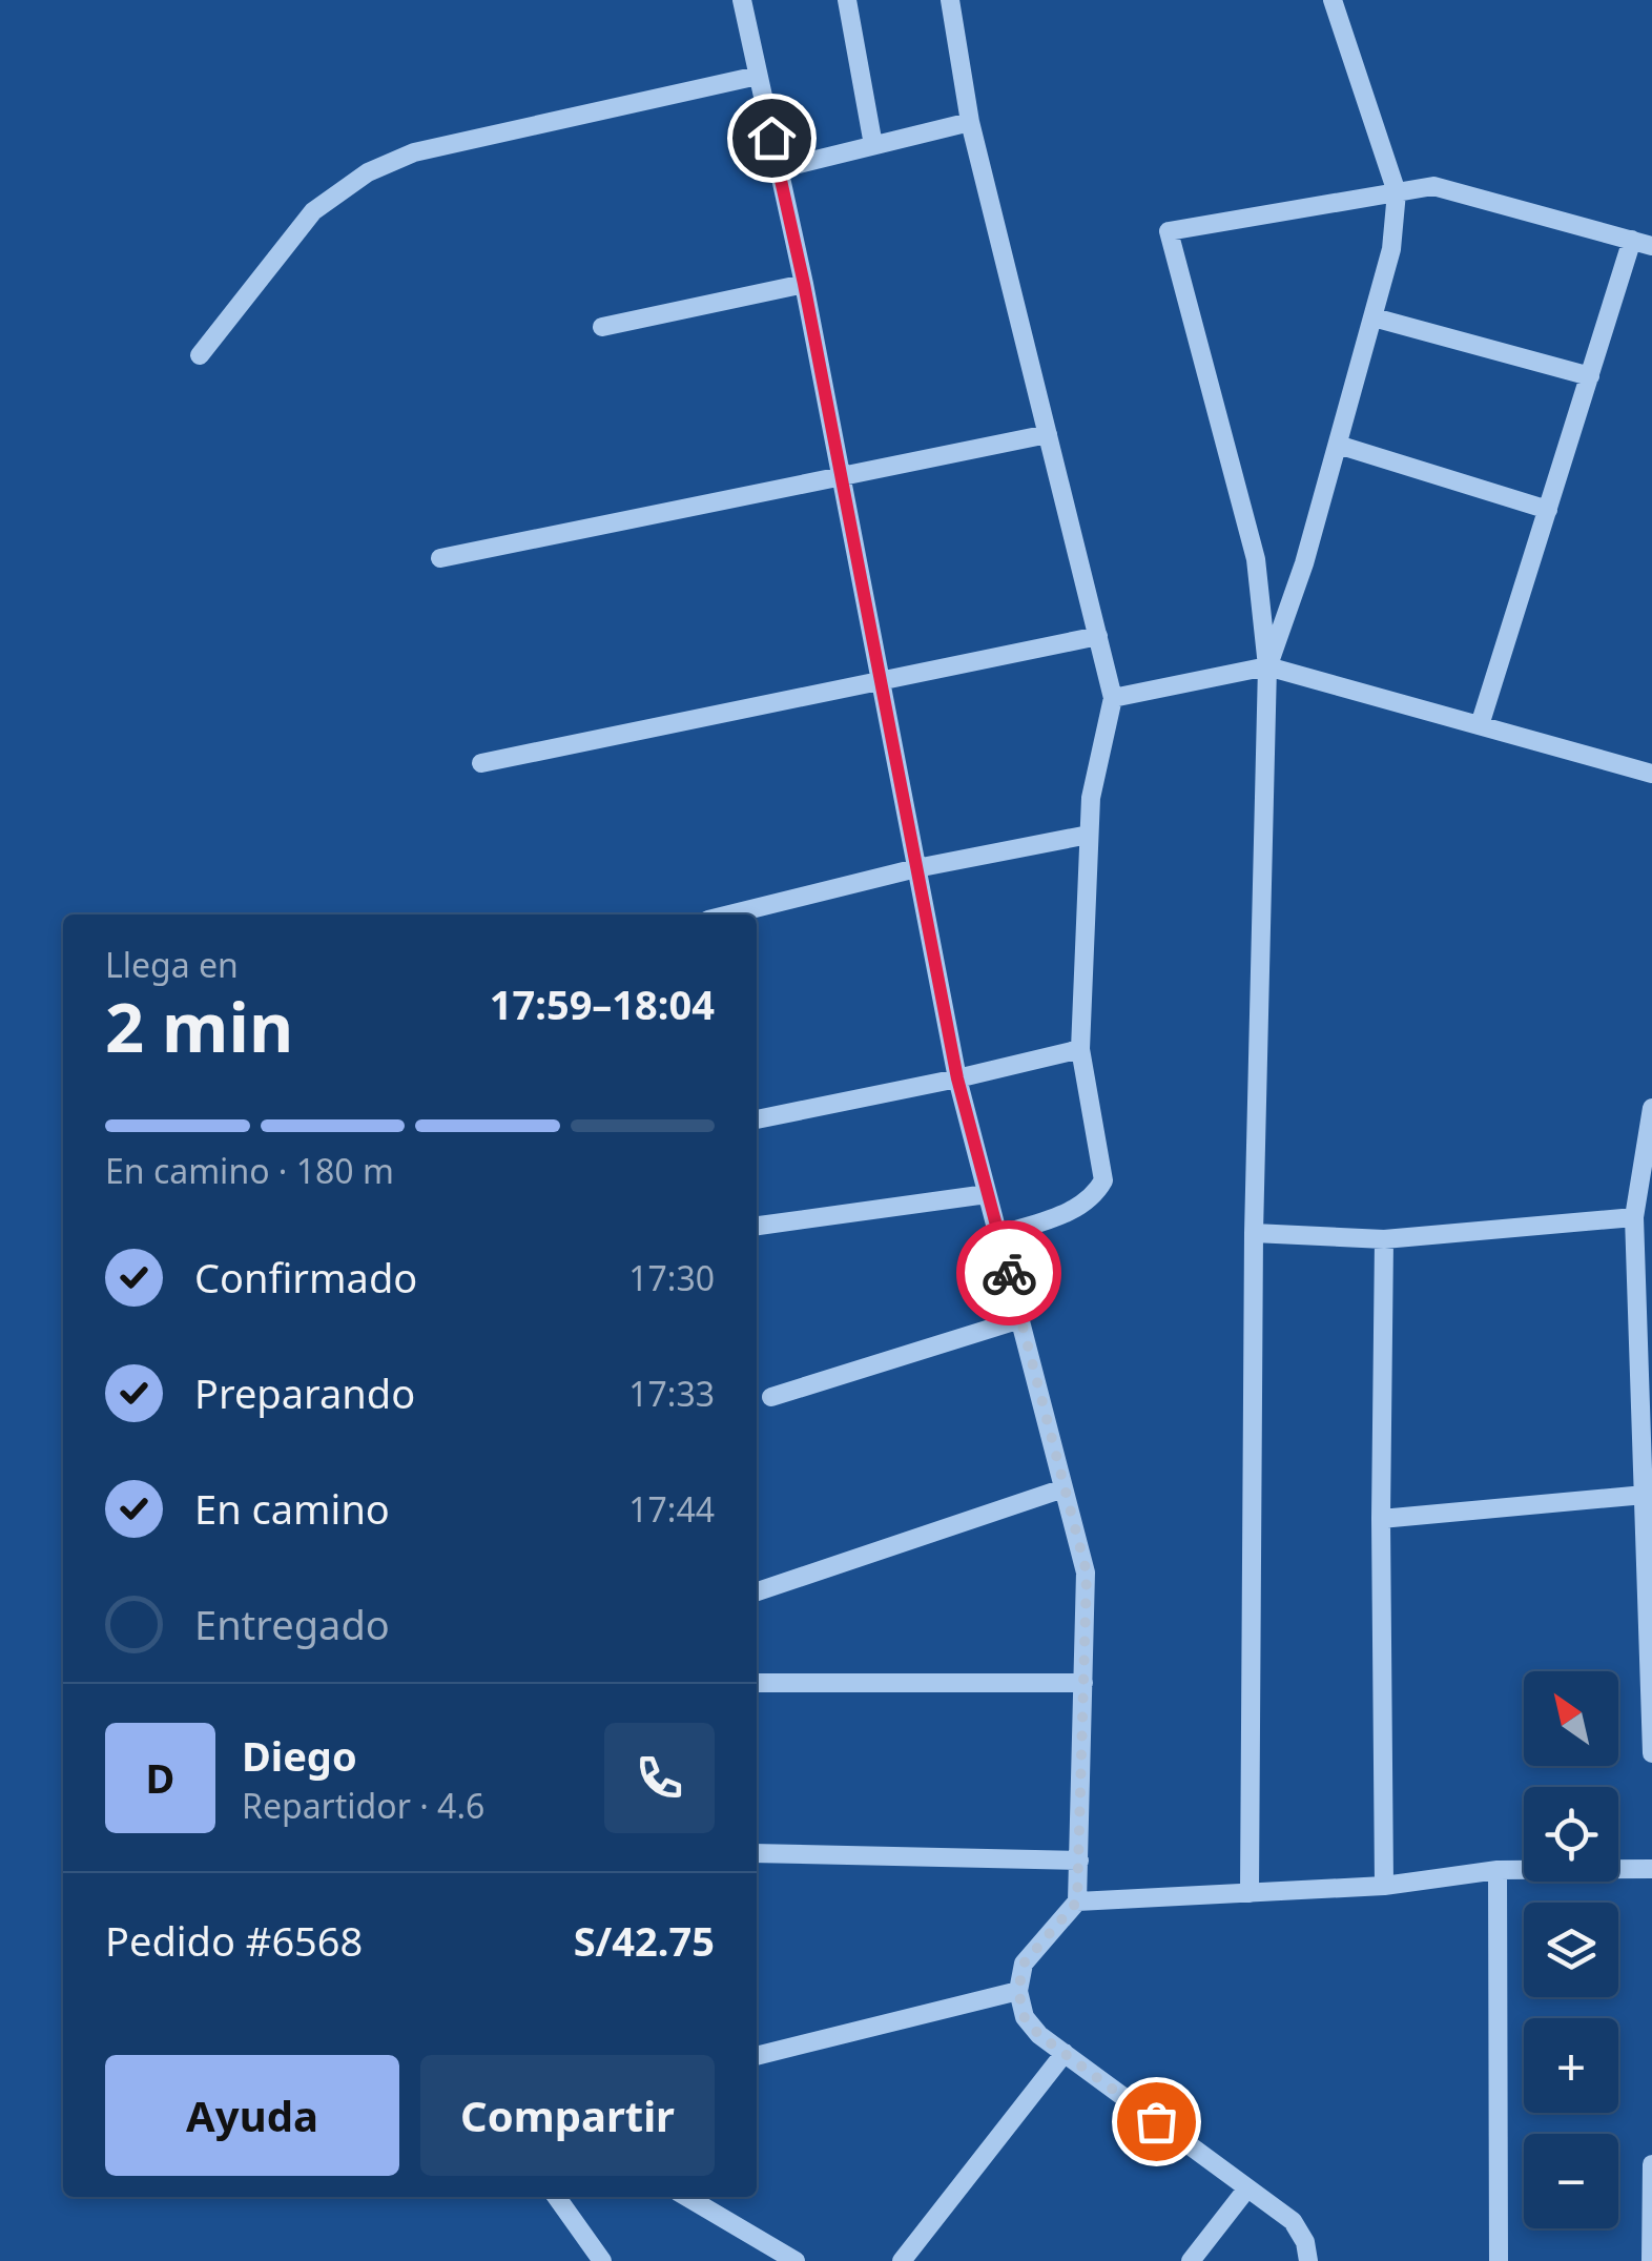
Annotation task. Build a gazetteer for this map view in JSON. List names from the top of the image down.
{
  "north": "top left",
  "page": {
    "heading": ["2 min", "Llega en", "17:59–18:04"],
    "panel": [
      "Diego",
      "Repartidor · 4.6",
      "Pedido #6568",
      "S/42.75"
    ],
    "bar": "En camino · 180 m",
    "list": [
      ["Confirmado", "17:30"],
      ["Preparando", "17:33"],
      ["En camino", "17:44"],
      "Entregado"
    ],
    "map_buttons": ["+", "−"],
    "round": "D",
    "buttons": ["Ayuda", "Compartir"]
  }
}
